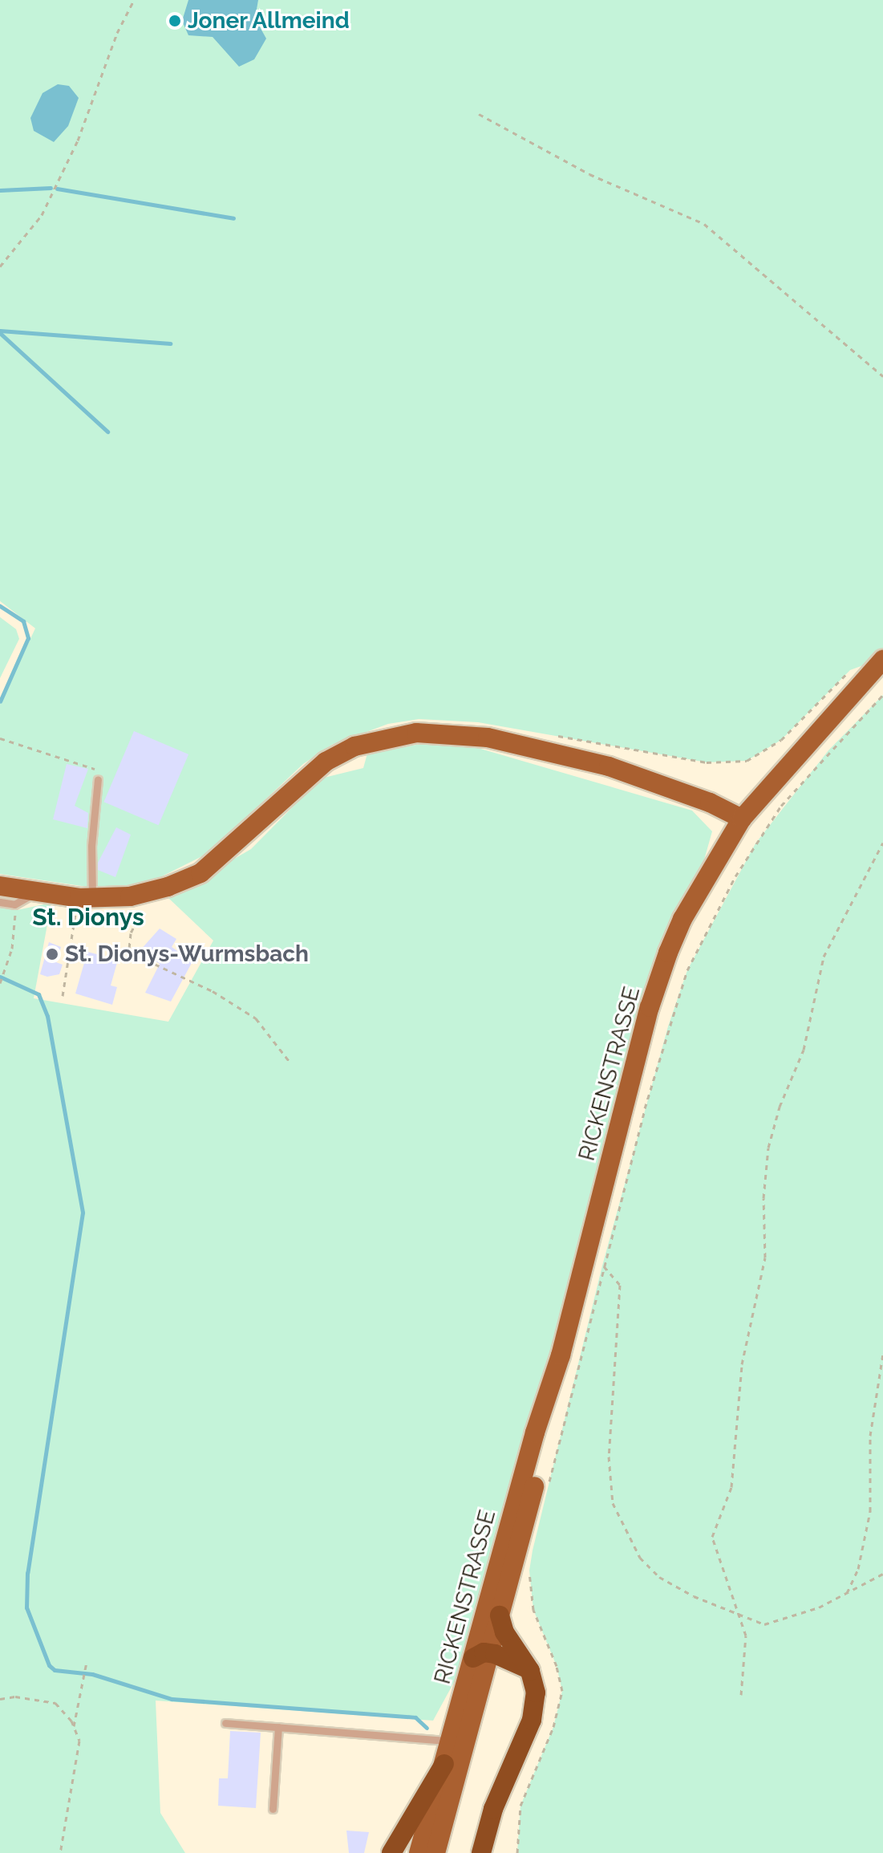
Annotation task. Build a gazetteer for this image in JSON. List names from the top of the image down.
{
  "streets": {
    "main road": ["RICKENSTRASSE"]
  },
  "districts": ["St. Dionys"],
  "places": ["Joner Allmeind", "St. Dionys-Wurmsbach"]
}
